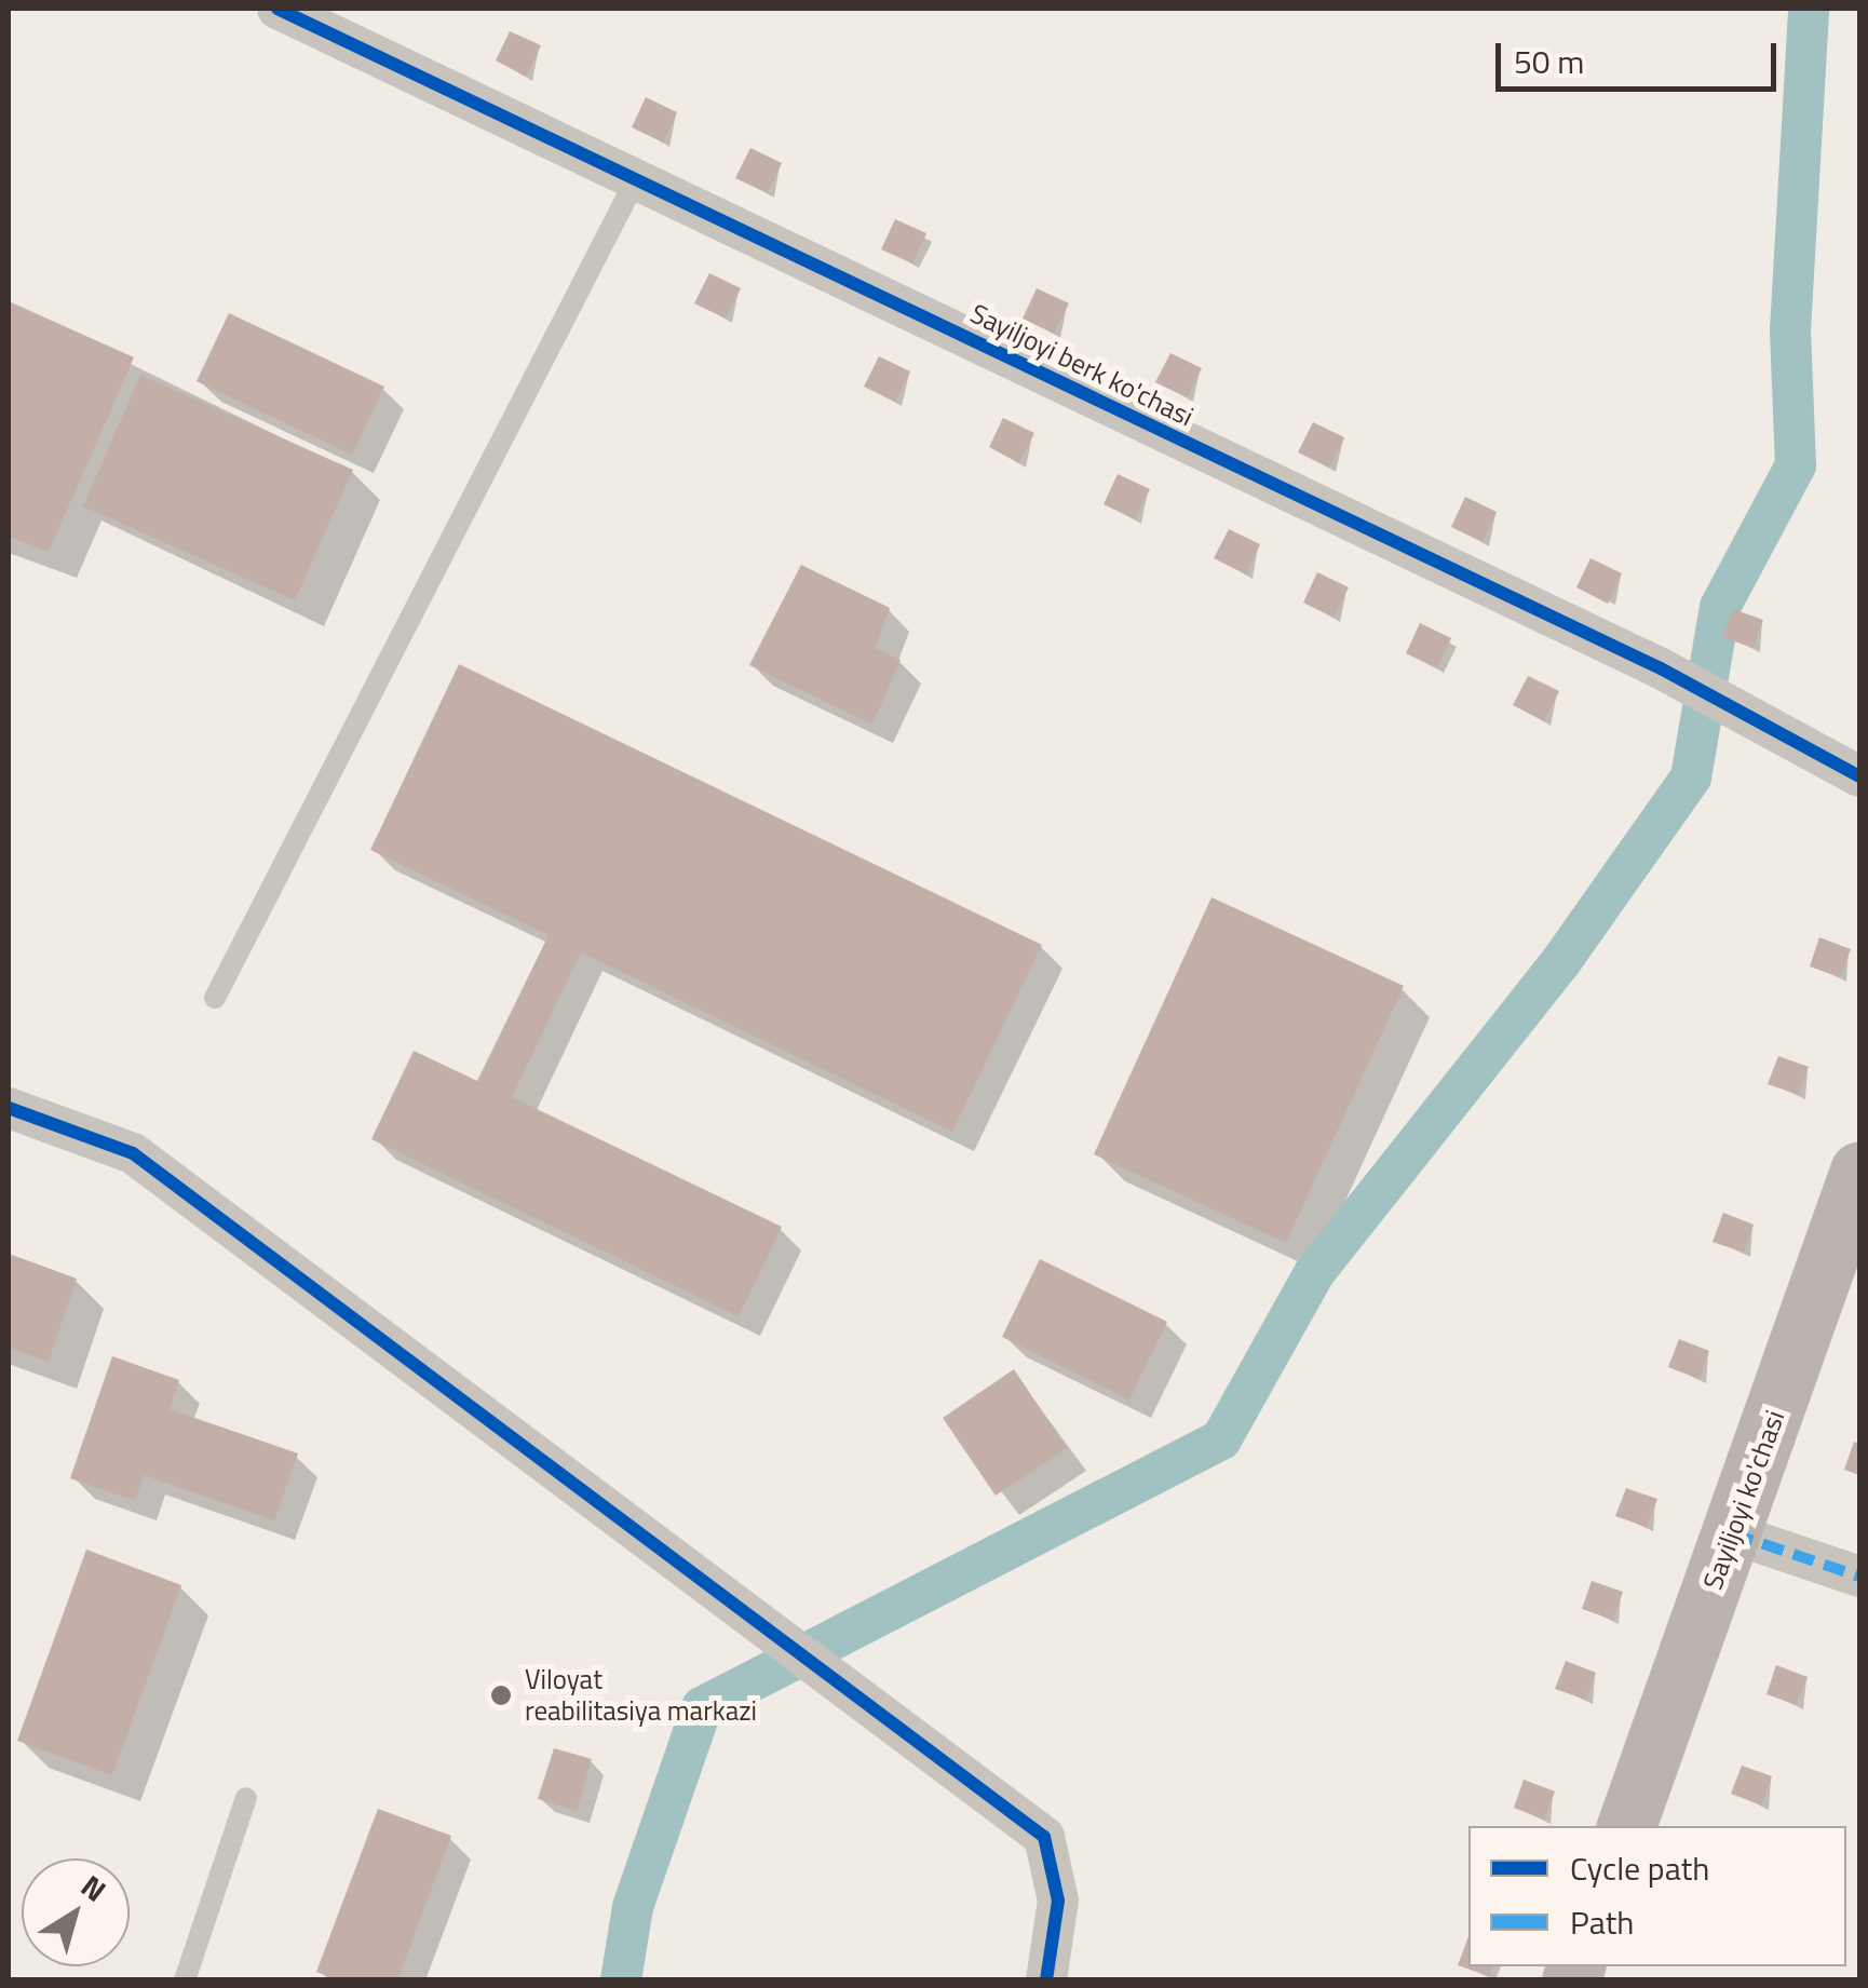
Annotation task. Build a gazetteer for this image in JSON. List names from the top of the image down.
{
  "streets": {
    "main road": ["Sayiljoyi ko'chasi"],
    "street": ["Sayiljoyi berk ko'chasi"]
  },
  "places": ["Viloyat reabilitasiya markazi"],
  "legend": ["Cycle path", "Path"],
  "scale_bar": "50 m",
  "north": "top right"
}
